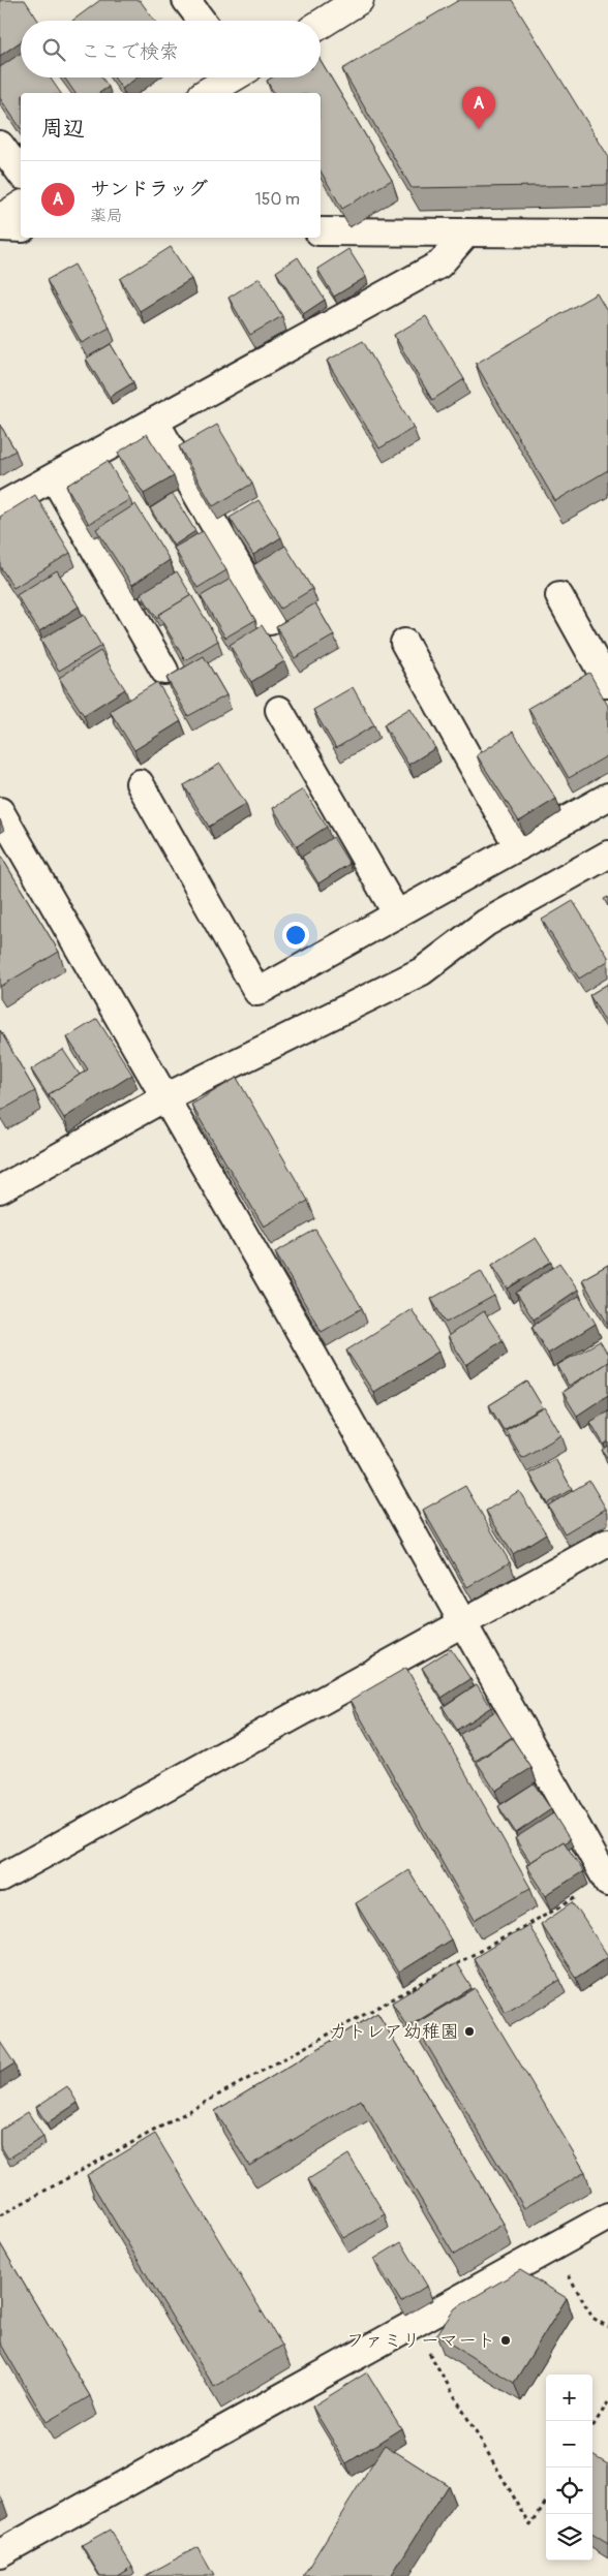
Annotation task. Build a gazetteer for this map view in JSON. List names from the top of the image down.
{
  "places": ["カトレア幼稚園", "ファミリーマート"],
  "page": {
    "search": "ここで検索",
    "pins": "A",
    "heading": "周辺",
    "list": [
      {
        "mark": "A",
        "name": "サンドラッグ",
        "note": "薬局",
        "value": "150 m"
      }
    ],
    "map_buttons": ["+", "−"]
  }
}
